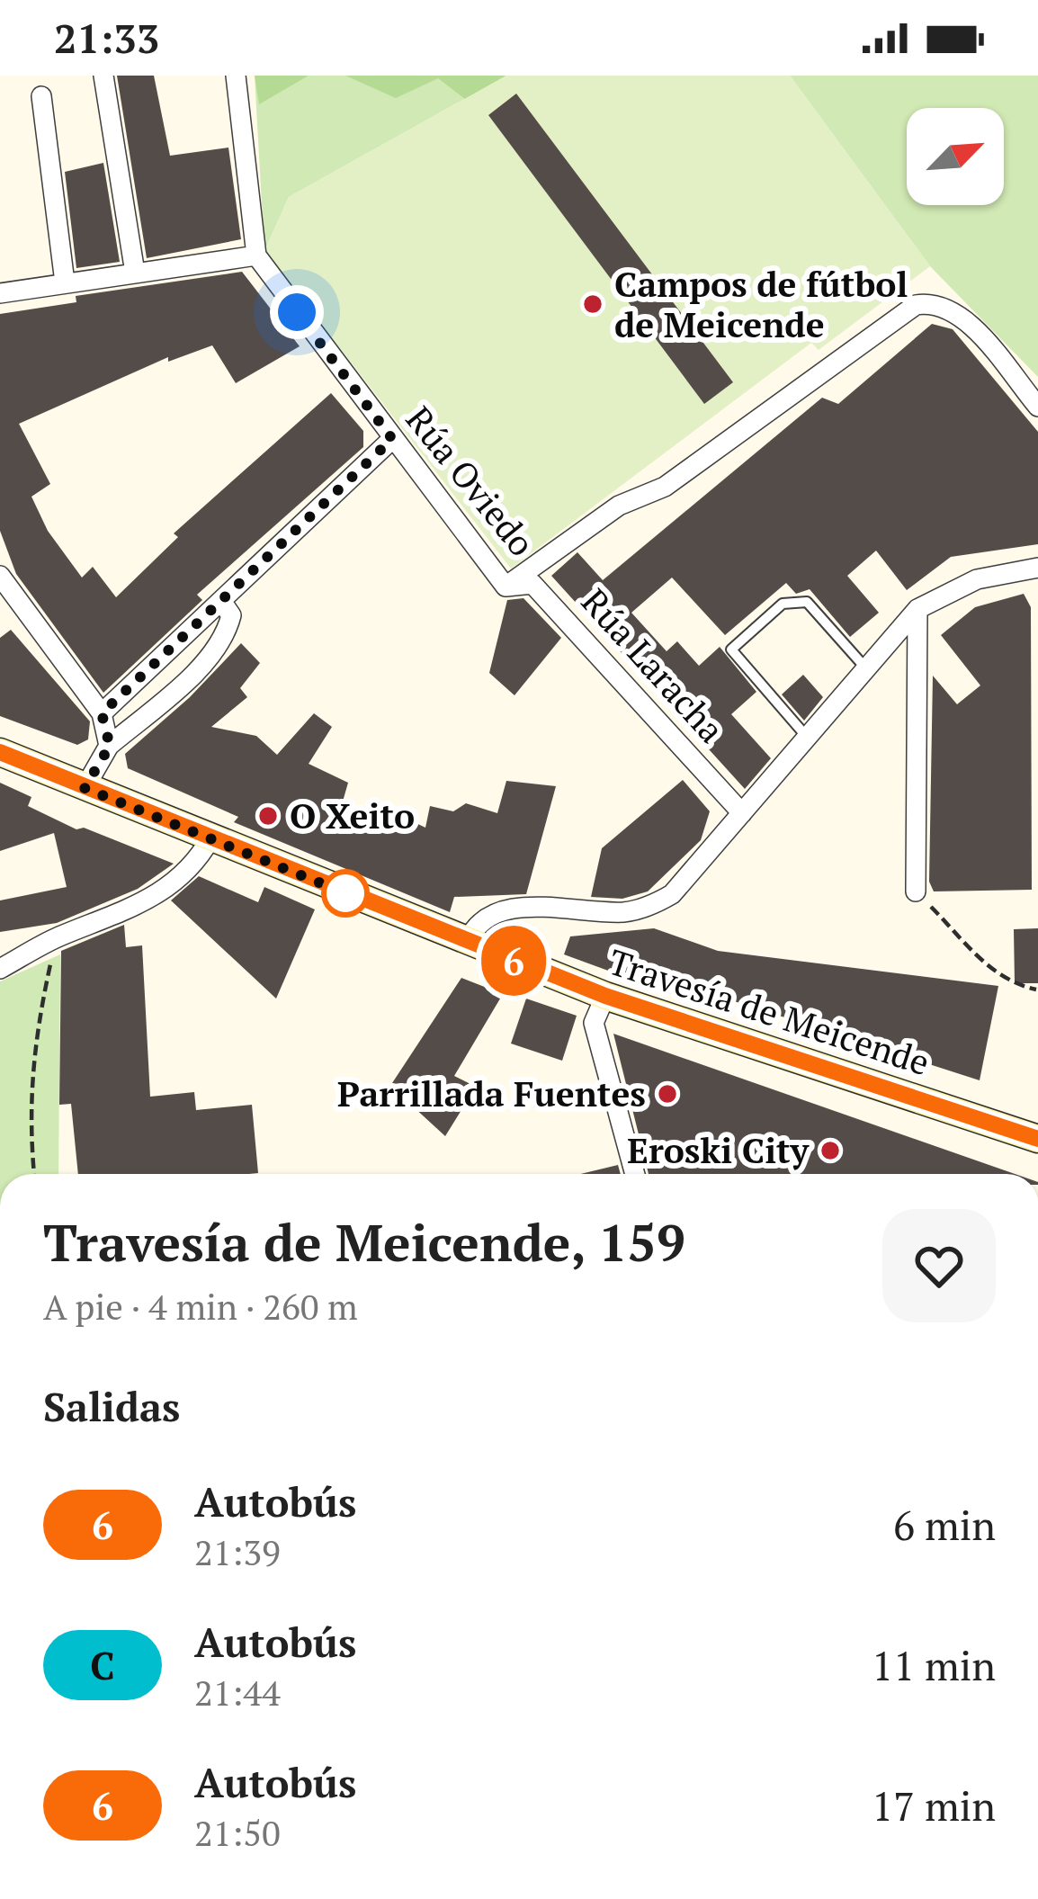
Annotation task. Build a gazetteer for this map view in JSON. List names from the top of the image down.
{
  "streets": {
    "main road": ["Travesía de Meicende"],
    "street": ["Rúa Oviedo", "Rúa Laracha"]
  },
  "crossings": [
    ["Rúa Oviedo", "Rúa Laracha"]
  ],
  "places": [
    "Campos de fútbol de Meicende",
    "O Xeito",
    "Parrillada Fuentes",
    "Eroski City"
  ],
  "lines": ["bus line 6"],
  "north": "top right",
  "page": {
    "status": "21:33",
    "on_map": "6",
    "heading": [
      ["Travesía de Meicende, 159", "A pie · 4 min · 260 m"],
      "Salidas"
    ],
    "list": [
      {
        "mark": "6",
        "name": "Autobús",
        "note": "21:39",
        "value": "6 min"
      },
      {
        "mark": "C",
        "name": "Autobús",
        "note": "21:44",
        "value": "11 min"
      },
      {
        "mark": "6",
        "name": "Autobús",
        "note": "21:50",
        "value": "17 min"
      }
    ]
  }
}
